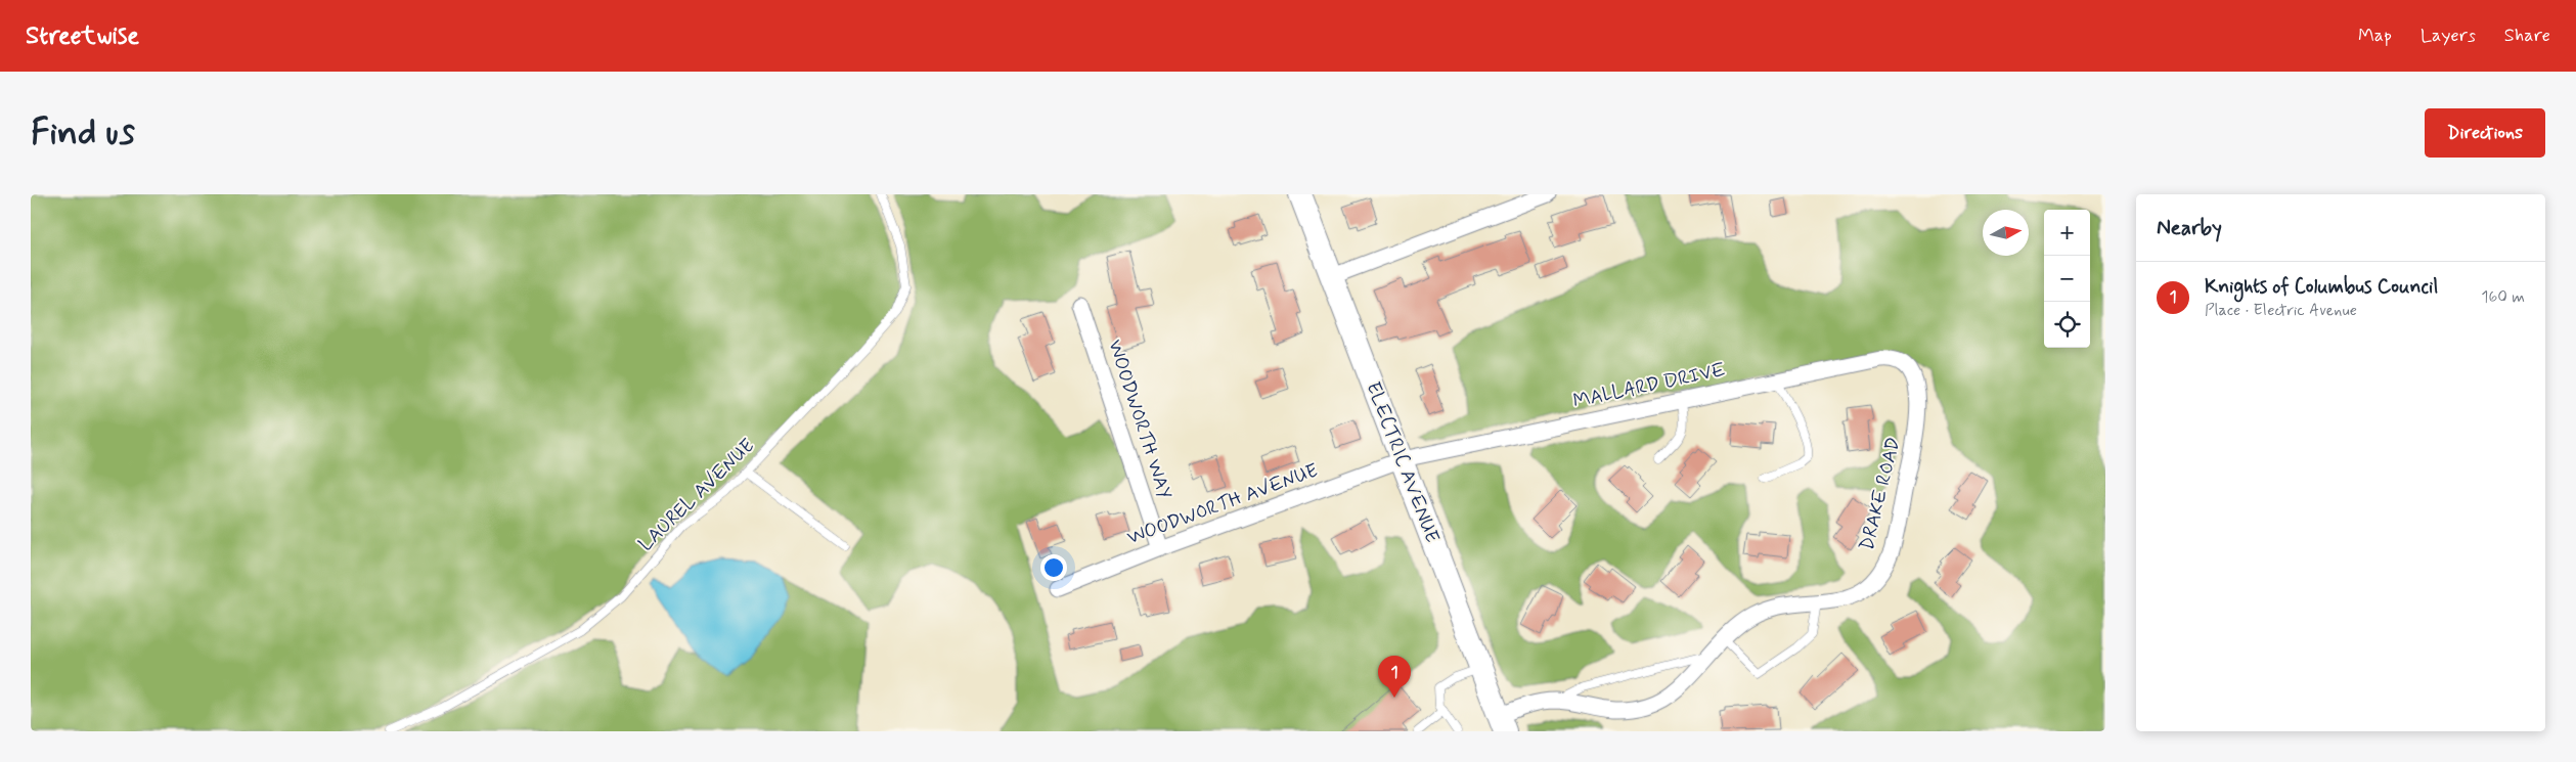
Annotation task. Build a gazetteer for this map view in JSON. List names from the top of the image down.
{
  "streets": {
    "main road": ["ELECTRIC AVENUE"],
    "street": [
      "MALLARD DRIVE",
      "WOODWORTH WAY",
      "DRAKE ROAD",
      "WOODWORTH AVENUE"
    ],
    "lane": ["LAUREL AVENUE"]
  },
  "crossings": [
    ["MALLARD DRIVE", "ELECTRIC AVENUE"],
    ["MALLARD DRIVE", "DRAKE ROAD"],
    ["MALLARD DRIVE", "WOODWORTH AVENUE"],
    ["WOODWORTH WAY", "WOODWORTH AVENUE"],
    ["ELECTRIC AVENUE", "DRAKE ROAD"],
    ["ELECTRIC AVENUE", "WOODWORTH AVENUE"]
  ],
  "north": "right",
  "page": {
    "header": "Streetwise",
    "nav": ["Map", "Layers", "Share"],
    "buttons": "Directions",
    "title": "Find us",
    "heading": "Nearby",
    "map_buttons": ["+", "−"],
    "list": [
      {
        "mark": "1",
        "name": "Knights of Columbus Council",
        "note": "Place · Electric Avenue",
        "value": "160 m"
      }
    ],
    "pins": "1"
  }
}
